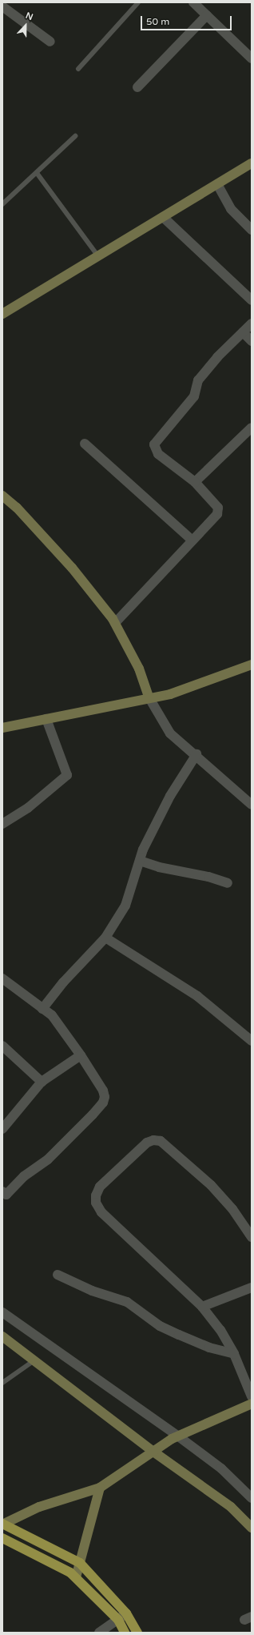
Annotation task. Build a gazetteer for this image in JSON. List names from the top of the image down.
{
  "scale_bar": "50 m",
  "north": "top"
}
